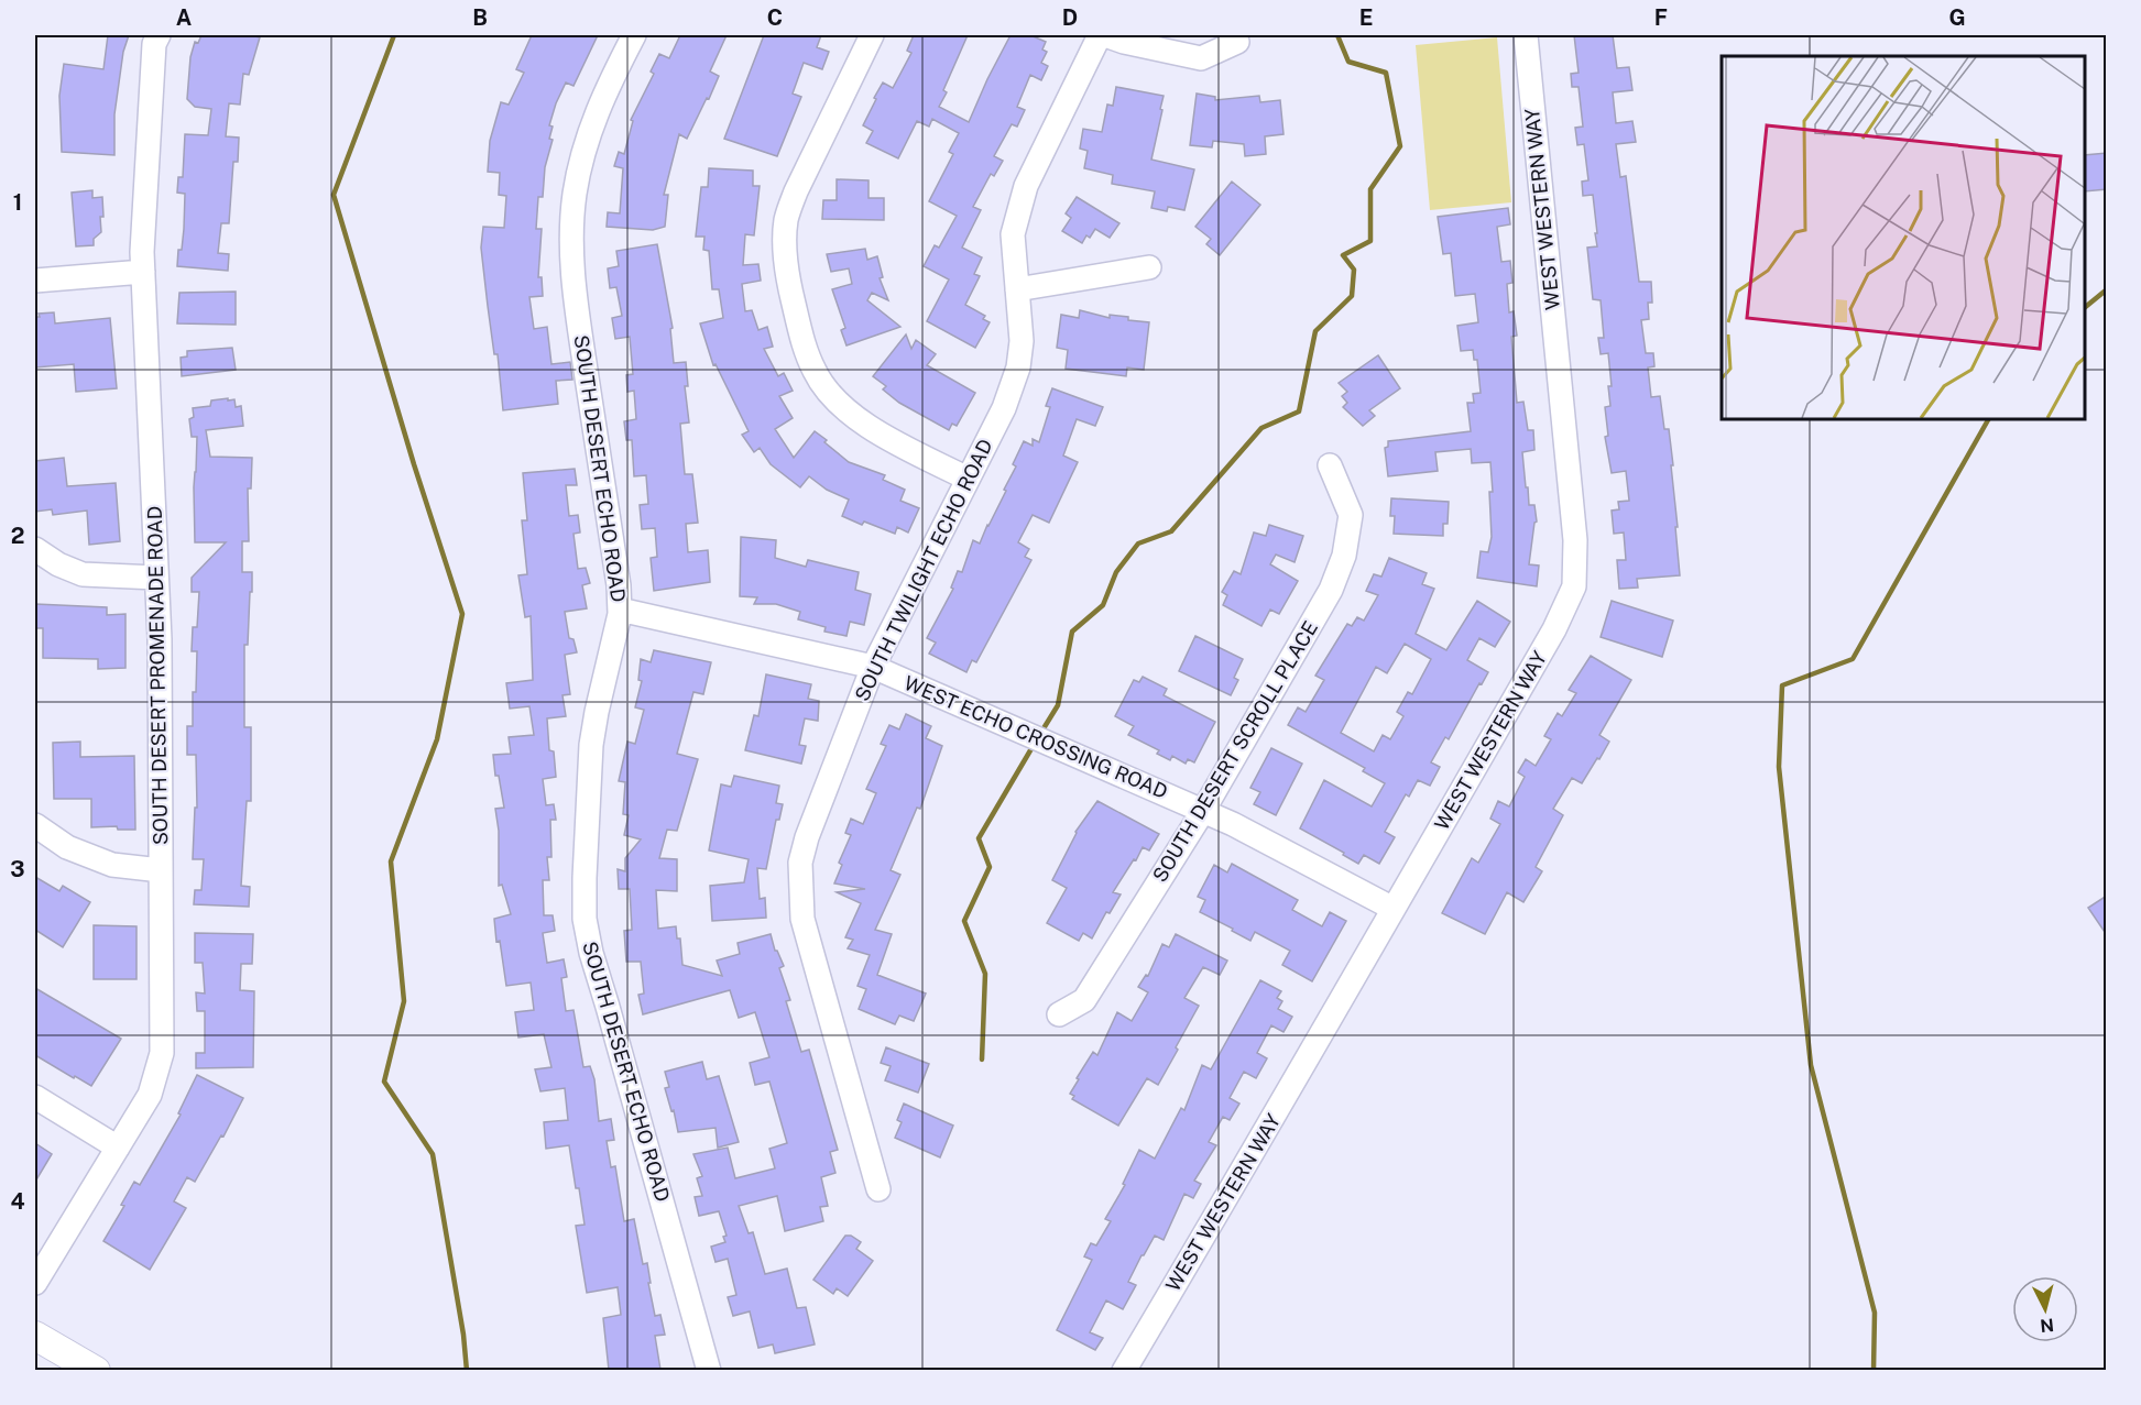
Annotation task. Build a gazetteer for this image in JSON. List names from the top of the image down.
{
  "streets": {
    "street": [
      "WEST WESTERN WAY",
      "SOUTH DESERT ECHO ROAD",
      "SOUTH TWILIGHT ECHO ROAD",
      "SOUTH DESERT PROMENADE ROAD",
      "WEST ECHO CROSSING ROAD",
      "SOUTH DESERT SCROLL PLACE"
    ]
  },
  "crossings": [
    ["WEST WESTERN WAY", "WEST ECHO CROSSING ROAD"],
    ["SOUTH DESERT ECHO ROAD", "WEST ECHO CROSSING ROAD"],
    ["SOUTH TWILIGHT ECHO ROAD", "WEST ECHO CROSSING ROAD"],
    ["WEST ECHO CROSSING ROAD", "SOUTH DESERT SCROLL PLACE"]
  ],
  "north": "bottom",
  "grid": {
    "columns": [
      "A",
      "B",
      "C",
      "D",
      "E",
      "F",
      "G"
    ],
    "rows": [
      "1",
      "2",
      "3",
      "4"
    ]
  }
}
